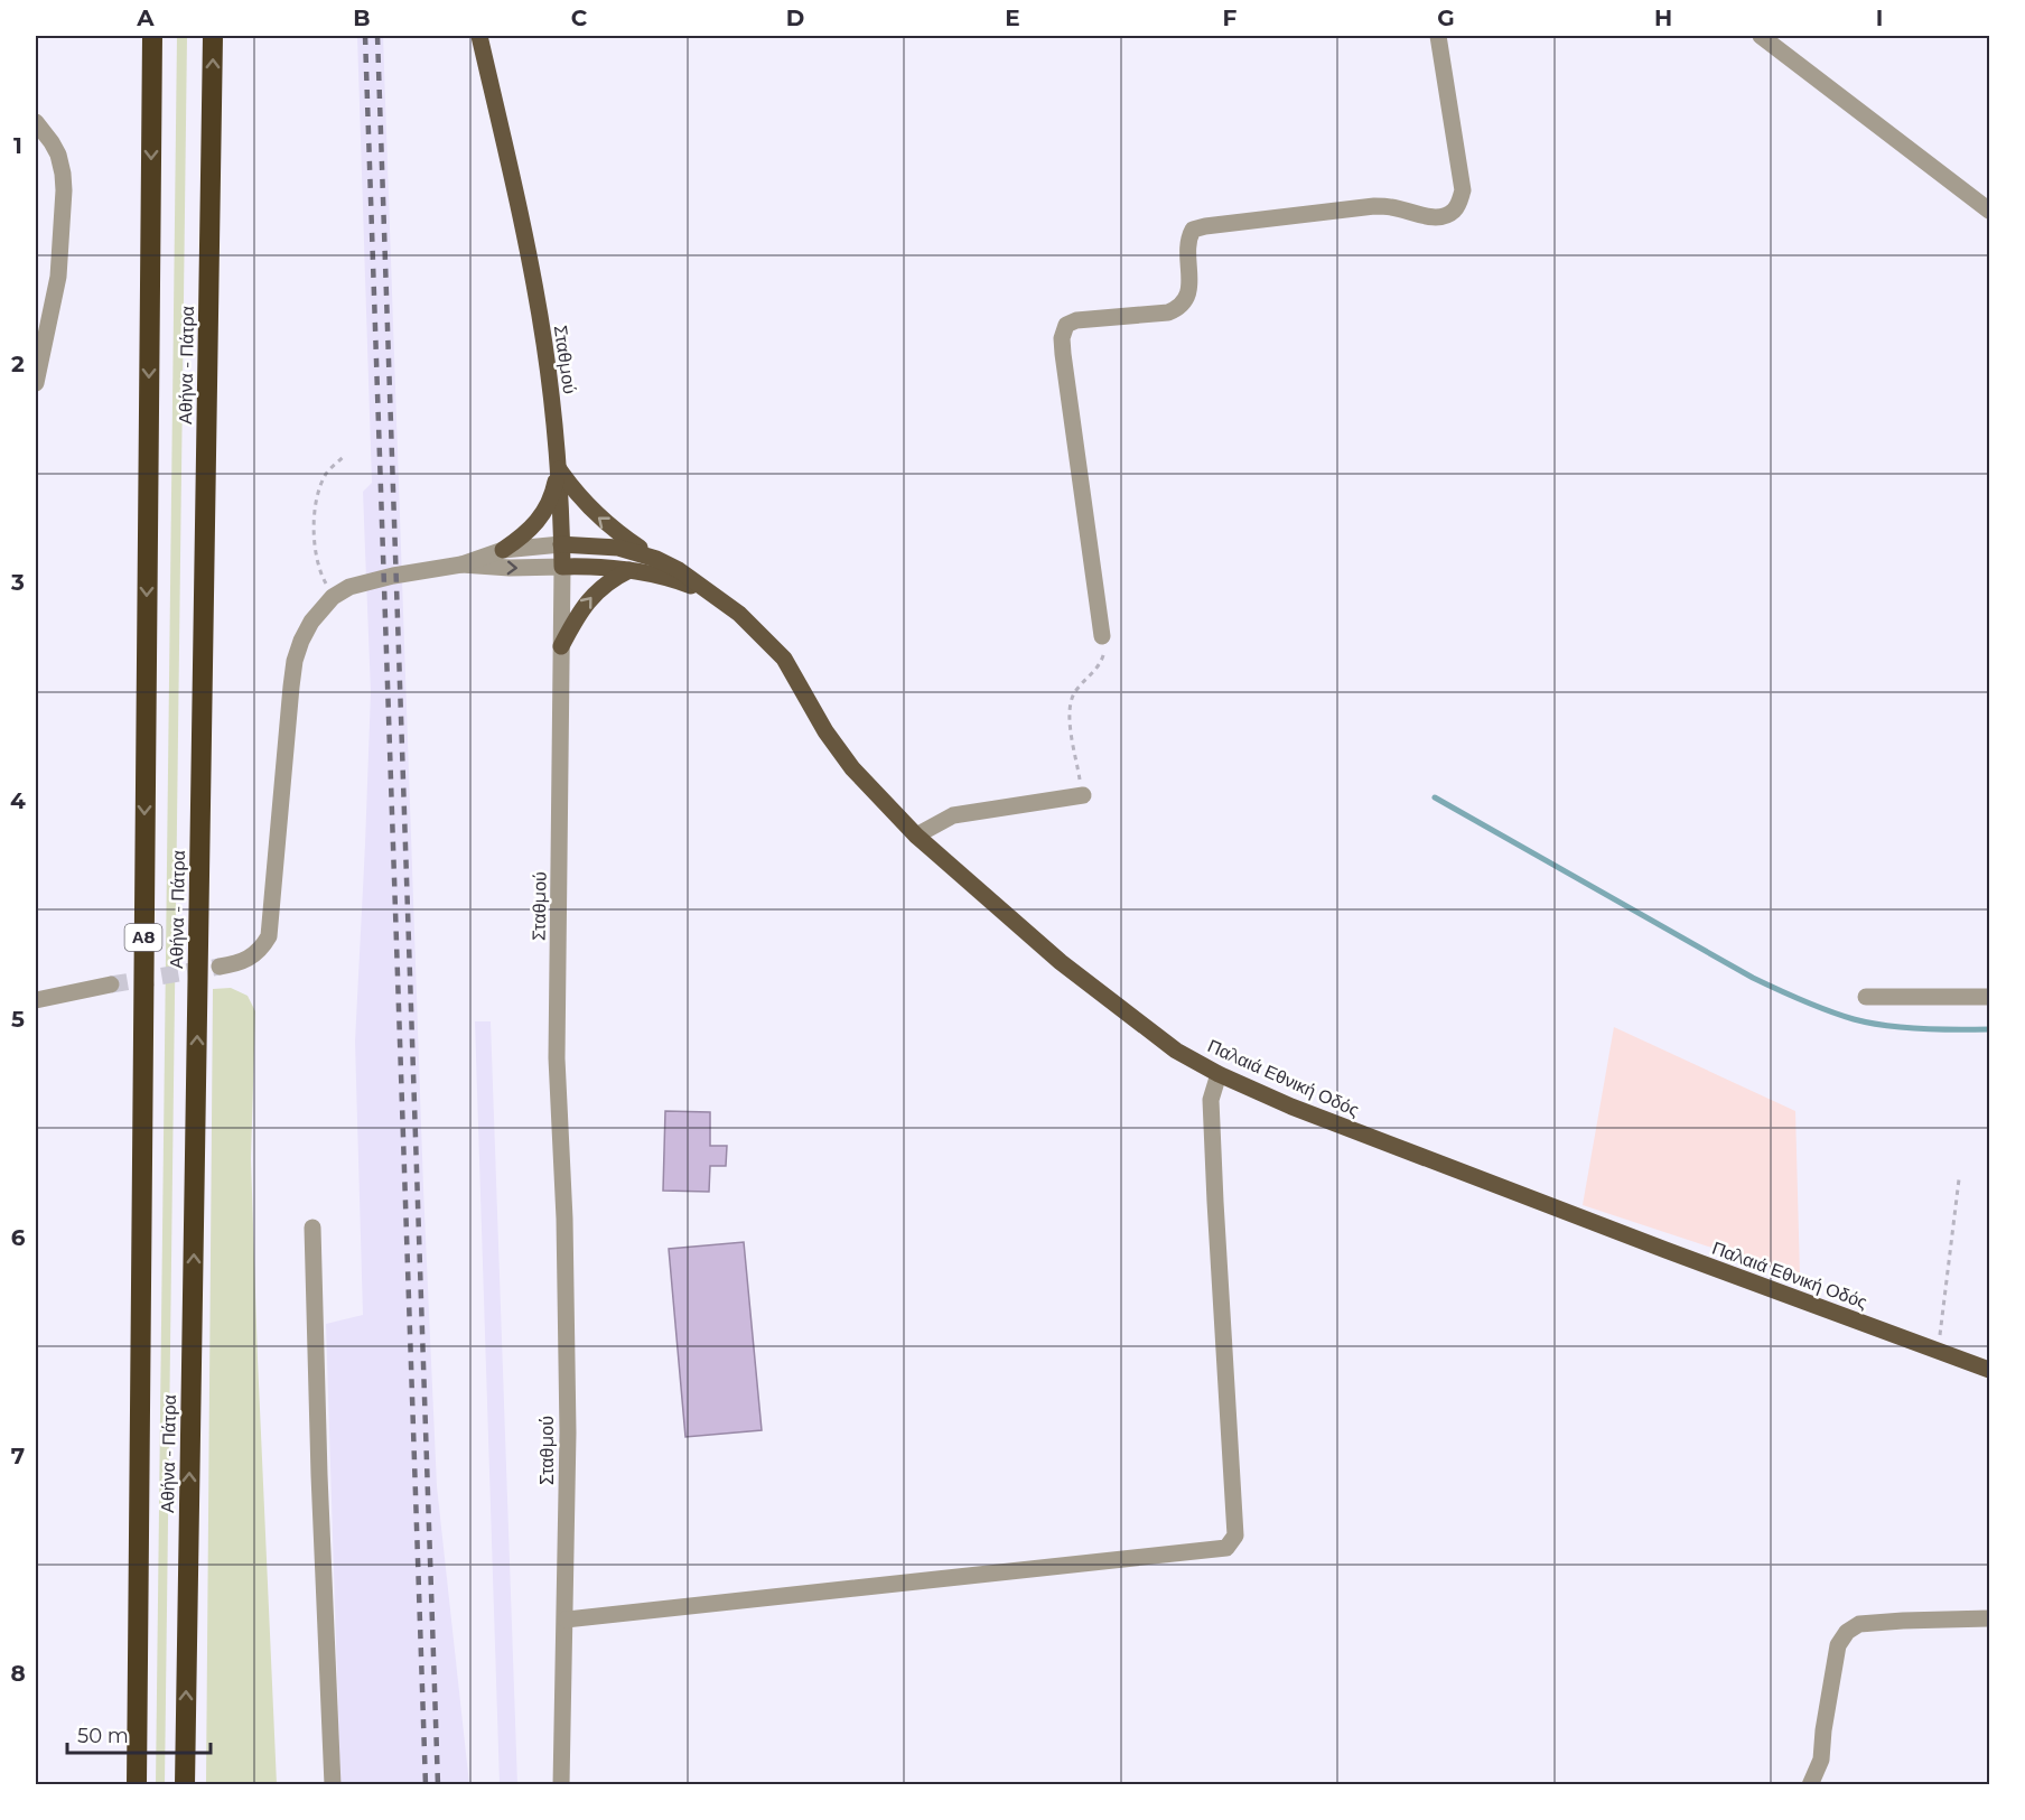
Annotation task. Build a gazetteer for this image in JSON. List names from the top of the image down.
{
  "streets": {
    "highway": ["Αθήνα - Πάτρα", "Α8"],
    "main road": ["Σταθμού", "Παλαιά Εθνική Οδός"]
  },
  "crossings": [
    ["Σταθμού", "Παλαιά Εθνική Οδός"]
  ],
  "scale_bar": "50 m",
  "grid": {
    "columns": [
      "A",
      "B",
      "C",
      "D",
      "E",
      "F",
      "G",
      "H",
      "I"
    ],
    "rows": [
      "1",
      "2",
      "3",
      "4",
      "5",
      "6",
      "7",
      "8"
    ]
  }
}
